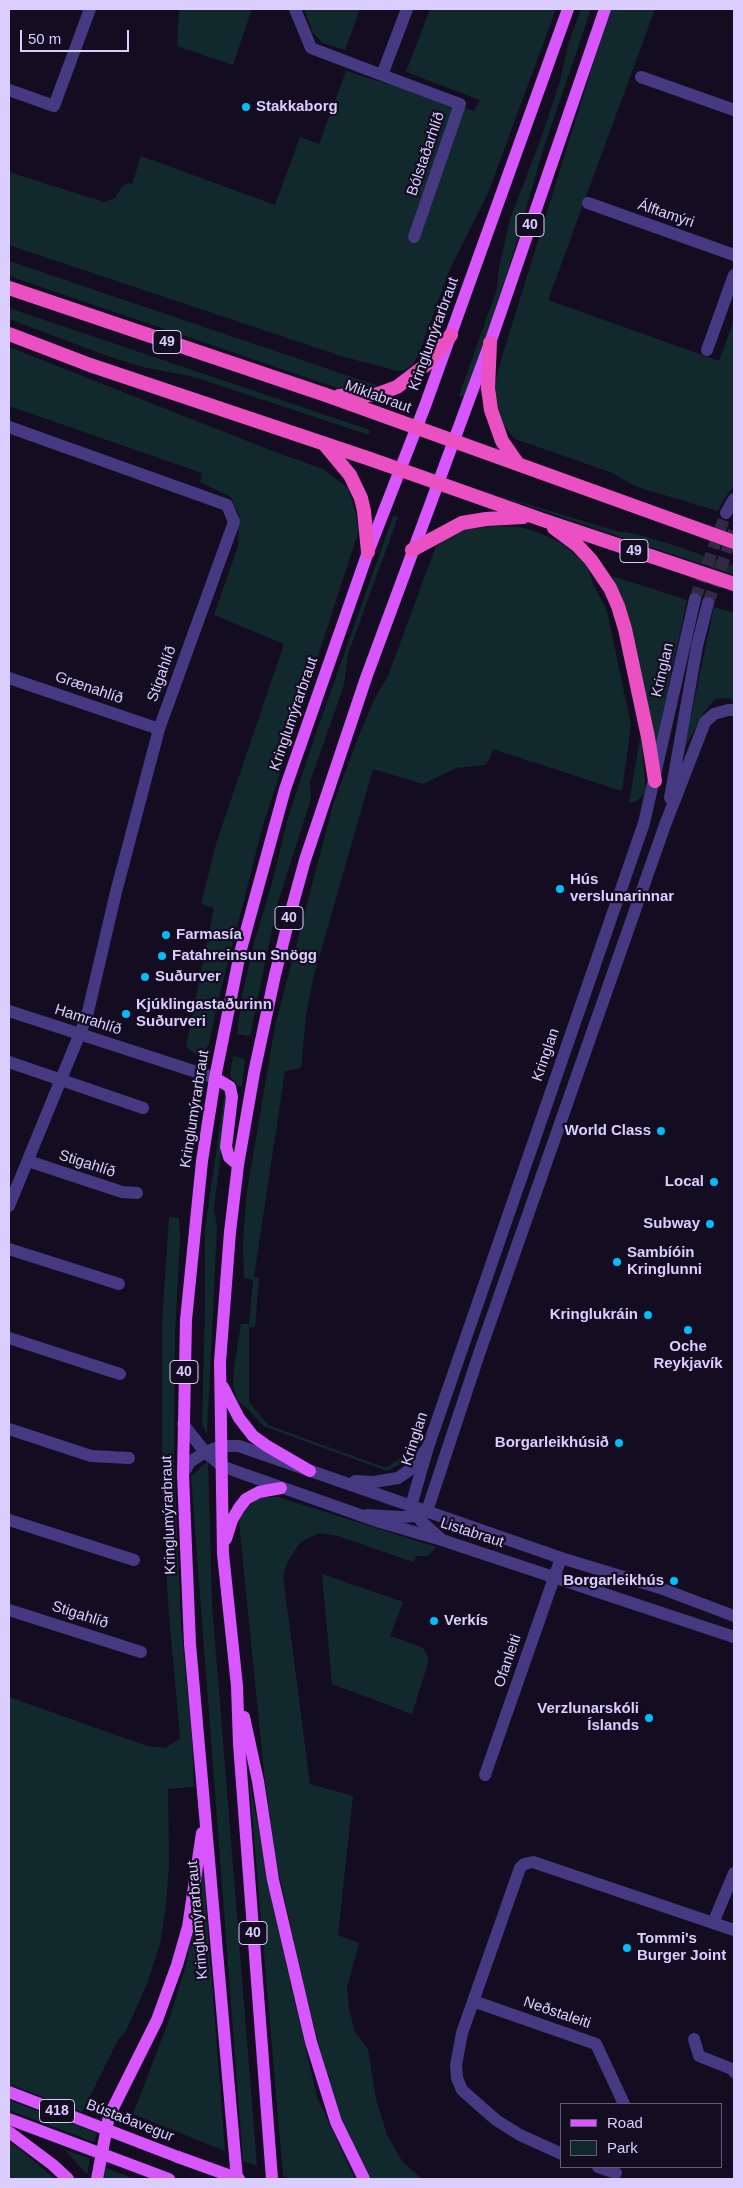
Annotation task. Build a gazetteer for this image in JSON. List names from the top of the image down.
{
  "streets": {
    "highway": ["49", "Miklabraut"],
    "main road": [
      "40",
      "Kringlumýrarbraut",
      "418",
      "Bústaðavegur"
    ],
    "street": [
      "Bólstaðarhlíð",
      "Álftamýri",
      "Kringlan",
      "Stigahlíð",
      "Grænahlíð",
      "Hamrahlíð",
      "Listabraut",
      "Ofanleiti",
      "Neðstaleiti"
    ]
  },
  "crossings": [
    ["40", "49"],
    ["40", "Miklabraut"],
    ["40", "Listabraut"],
    ["Kringlumýrarbraut", "49"],
    ["Kringlumýrarbraut", "Miklabraut"],
    ["Kringlumýrarbraut", "Hamrahlíð"],
    ["Kringlumýrarbraut", "Listabraut"],
    ["Kringlumýrarbraut", "Bústaðavegur"],
    ["Kringlan", "Listabraut"],
    ["Stigahlíð", "Grænahlíð"],
    ["Stigahlíð", "Hamrahlíð"],
    ["Listabraut", "Ofanleiti"]
  ],
  "places": [
    "Stakkaborg",
    "Hús verslunarinnar",
    "Farmasía",
    "Fatahreinsun Snögg",
    "Suðurver",
    "Kjúklingastaðurinn Suðurveri",
    "World Class",
    "Local",
    "Subway",
    "Sambíóin Kringlunni",
    "Kringlukráin",
    "Oche Reykjavík",
    "Borgarleikhúsið",
    "Borgarleikhús",
    "Verkís",
    "Verzlunarskóli Íslands",
    "Tommi's Burger Joint"
  ],
  "legend": ["Road", "Park"],
  "scale_bar": "50 m"
}
